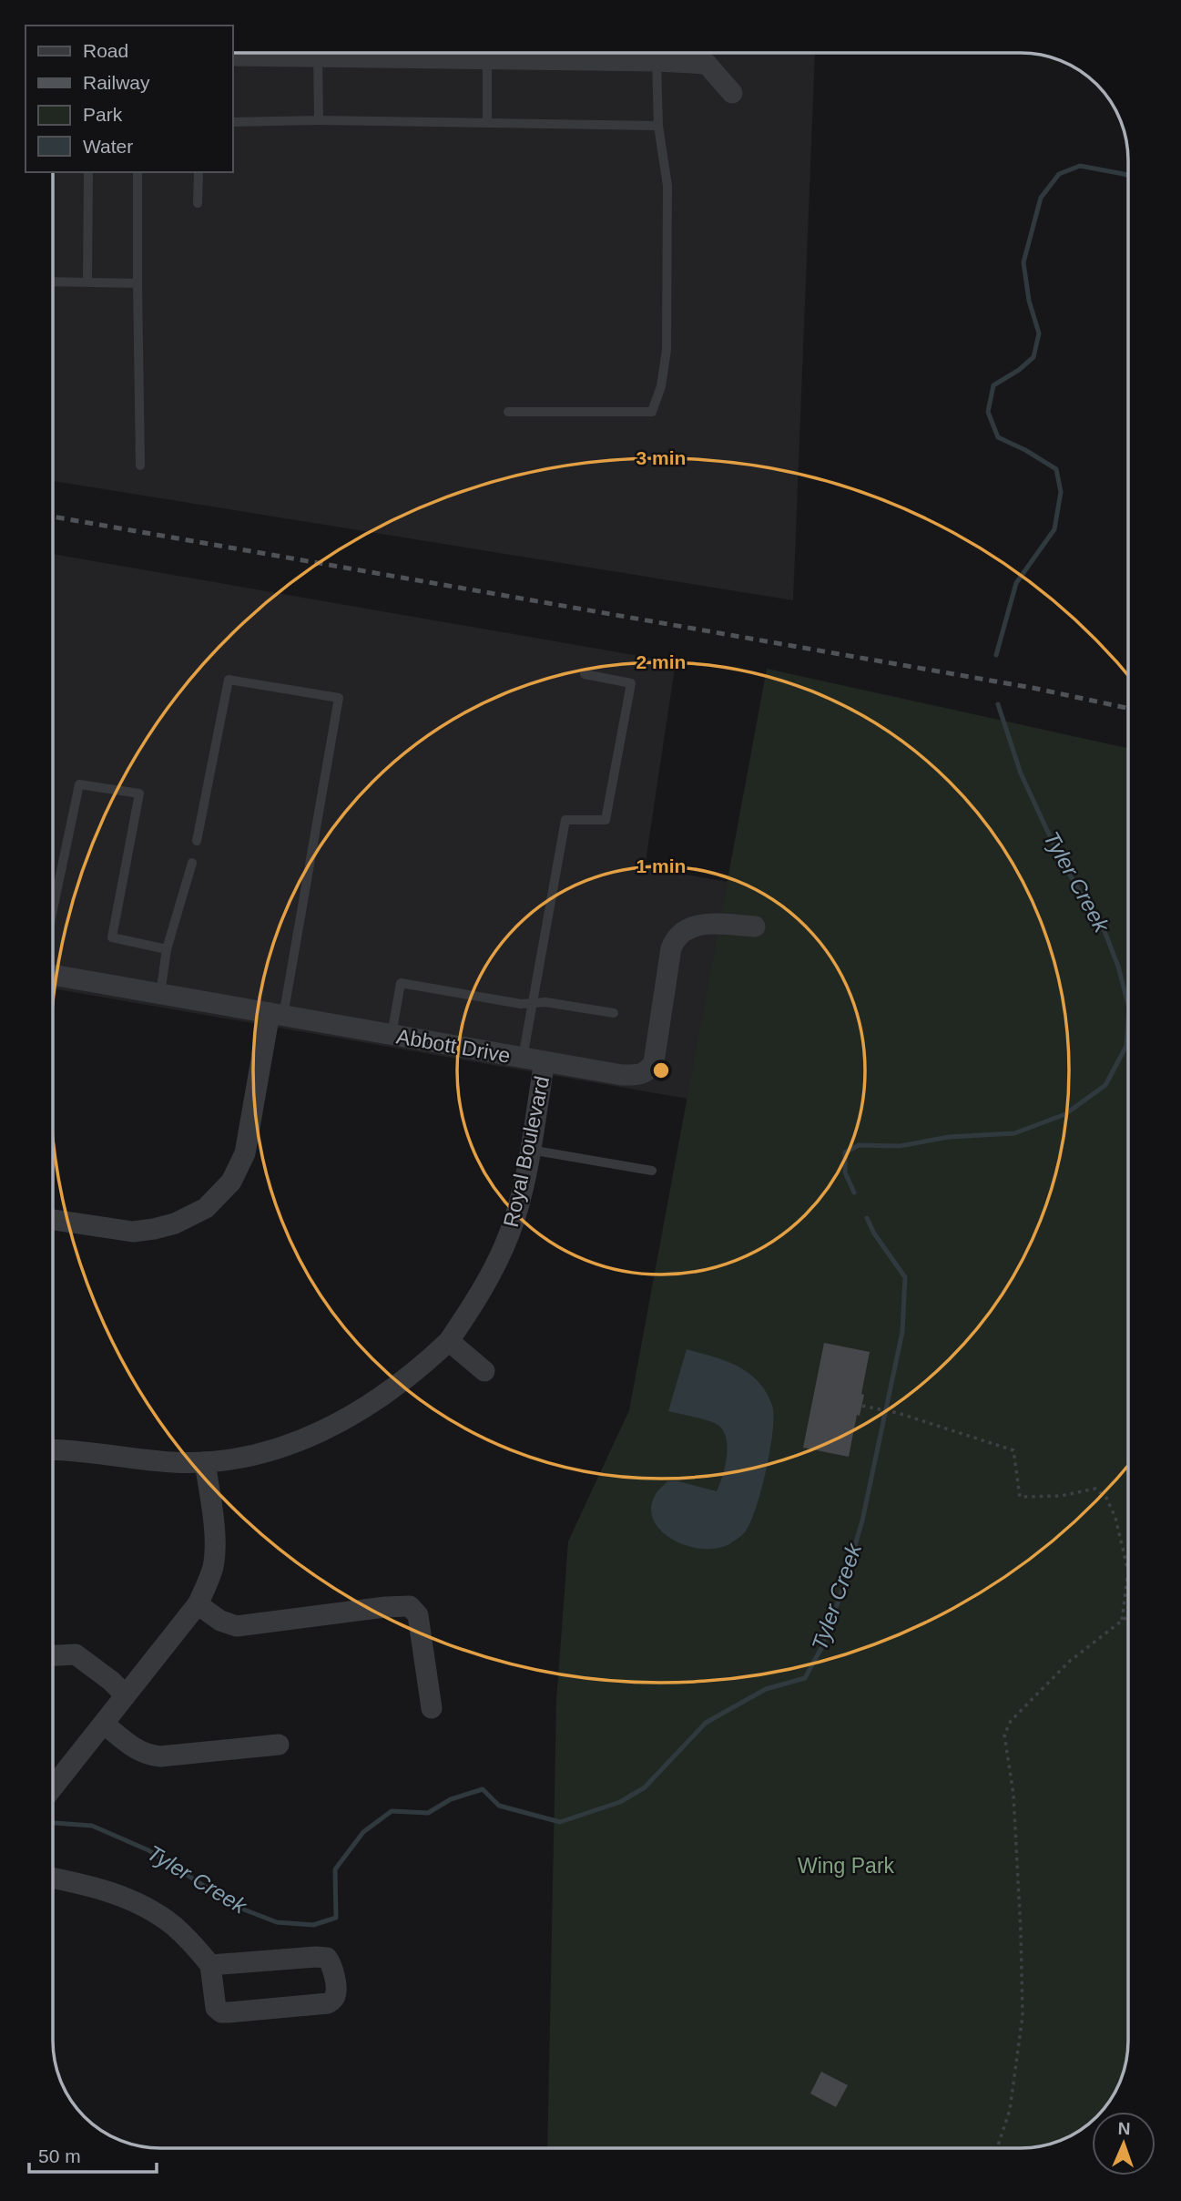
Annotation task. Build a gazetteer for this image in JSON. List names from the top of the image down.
{
  "streets": {
    "street": ["Abbott Drive", "Royal Boulevard"]
  },
  "crossings": [
    ["Abbott Drive", "Royal Boulevard"]
  ],
  "water": ["Tyler Creek"],
  "parks": ["Wing Park"],
  "legend": [
    "Road",
    "Railway",
    "Park",
    "Water"
  ],
  "scale_bar": "50 m",
  "north": "top",
  "rings": ["3 min", "2 min", "1 min"]
}
